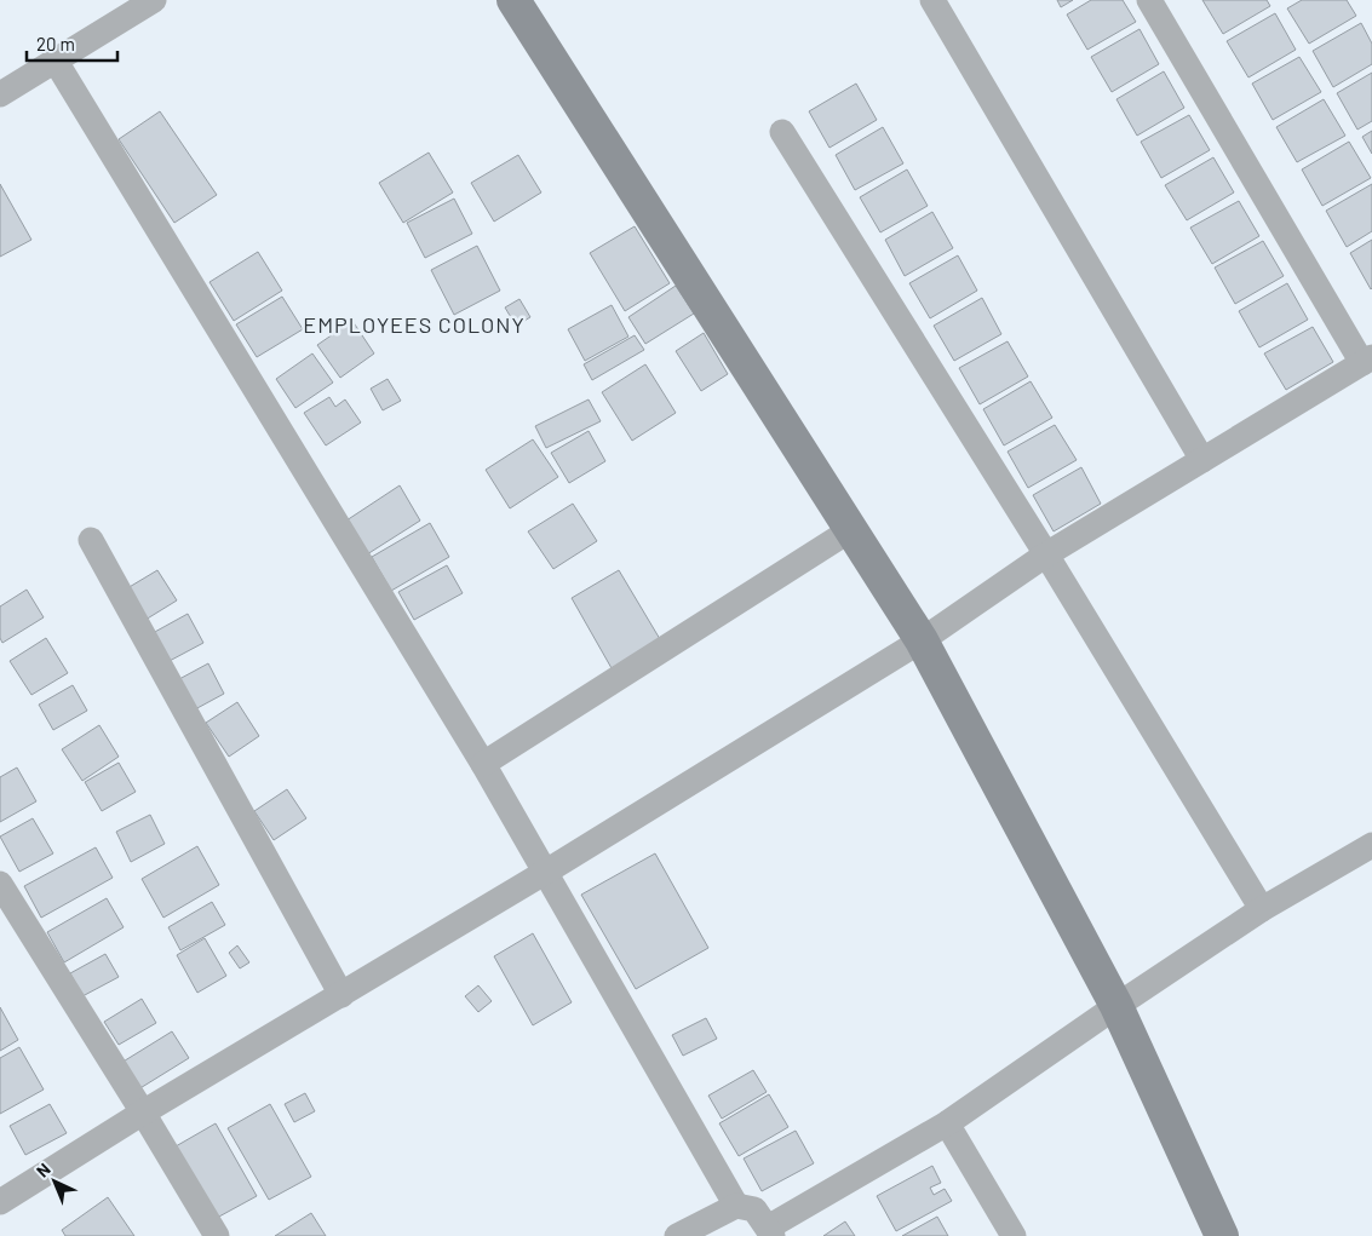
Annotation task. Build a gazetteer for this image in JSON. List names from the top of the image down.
{
  "districts": ["EMPLOYEES COLONY"],
  "scale_bar": "20 m",
  "north": "top left"
}
